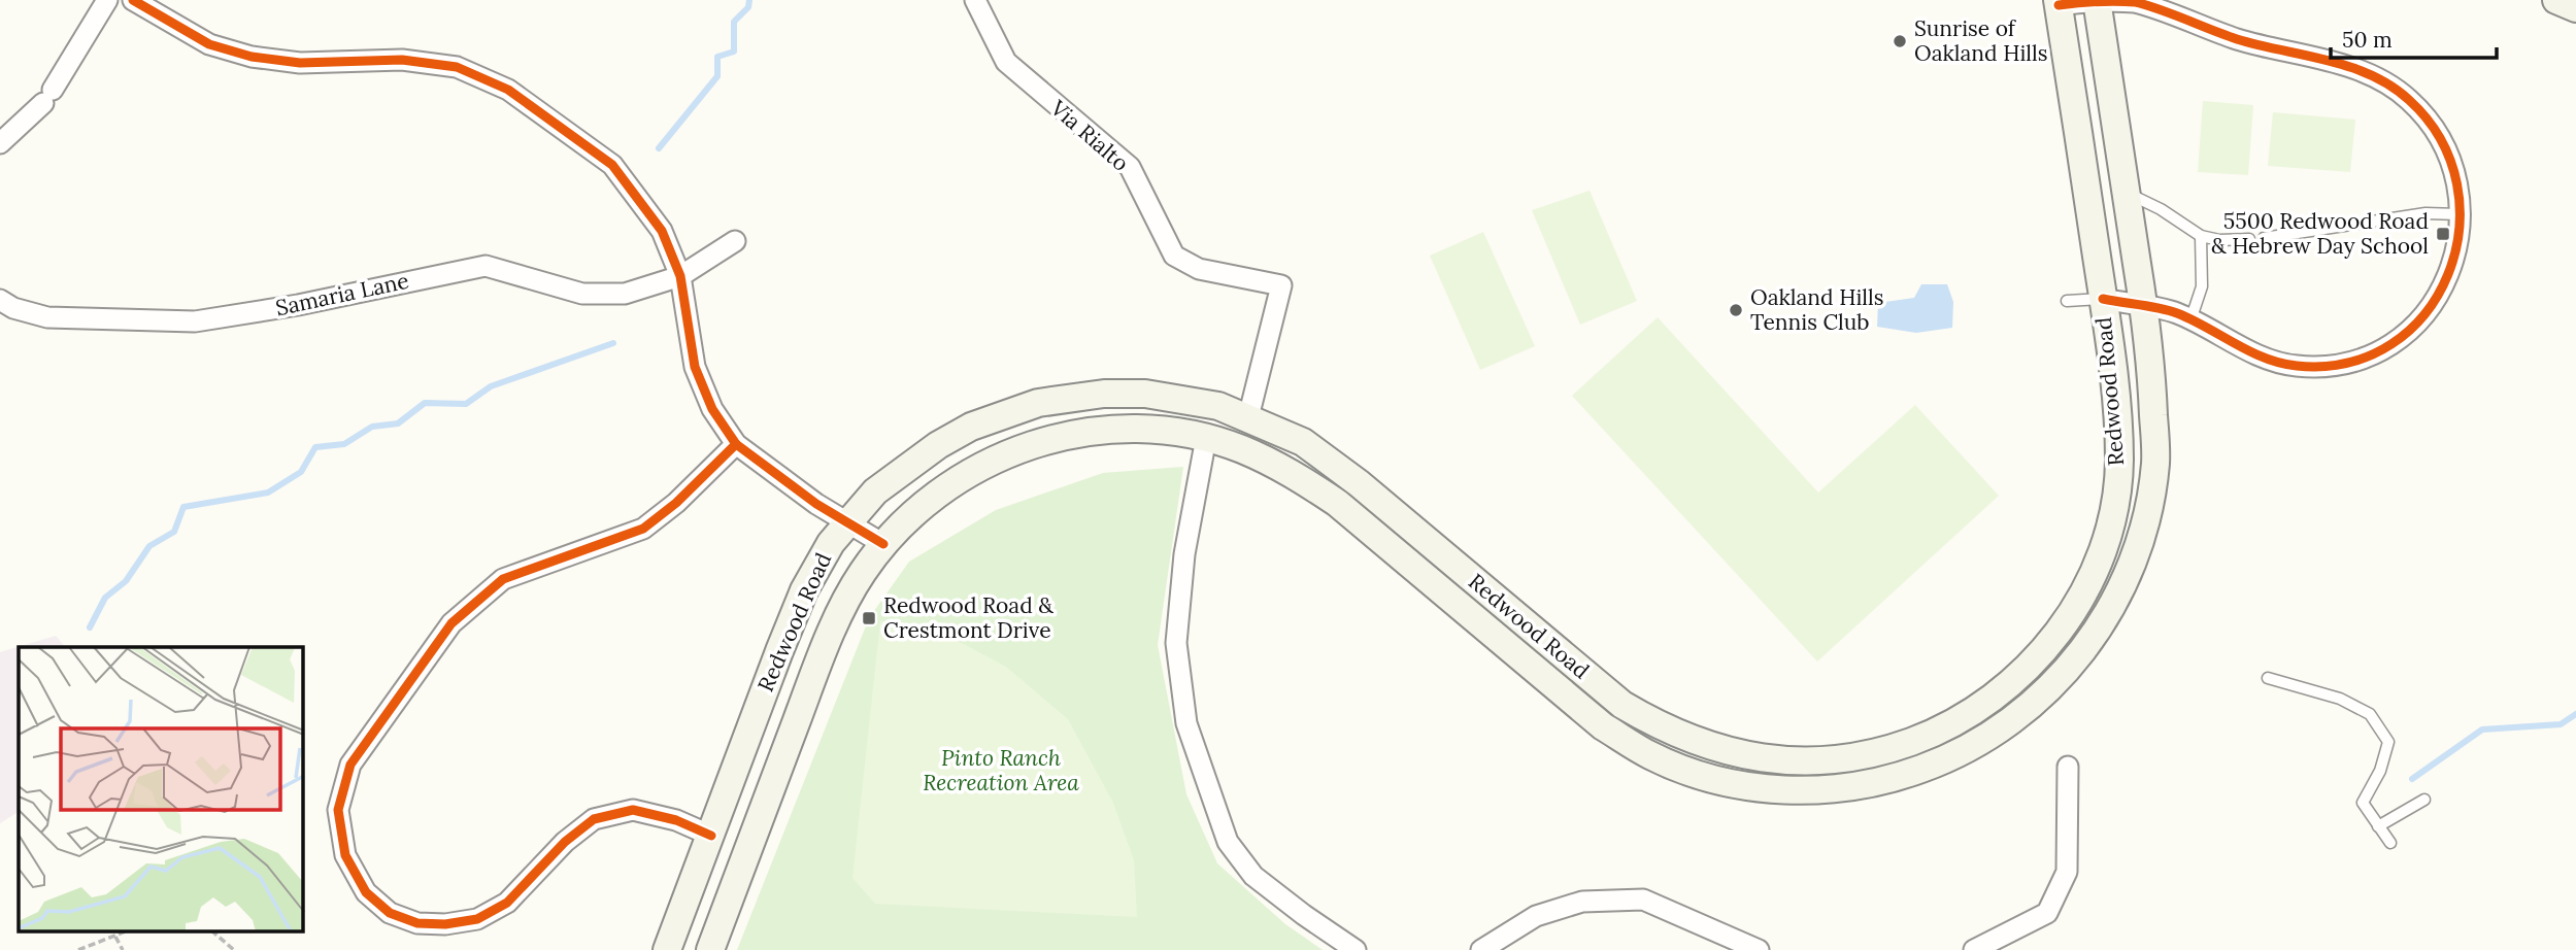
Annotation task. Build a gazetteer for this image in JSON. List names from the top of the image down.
{
  "streets": {
    "main road": ["Redwood Road"],
    "street": ["Via Rialto", "Samaria Lane"]
  },
  "crossings": [
    ["Via Rialto", "Redwood Road"]
  ],
  "parks": ["Pinto Ranch Recreation Area"],
  "places": {
    "other": ["Sunrise of Oakland Hills", "Oakland Hills Tennis Club"],
    "transit": ["5500 Redwood Road & Hebrew Day School", "Redwood Road & Crestmont Drive"]
  },
  "scale_bar": "50 m"
}
